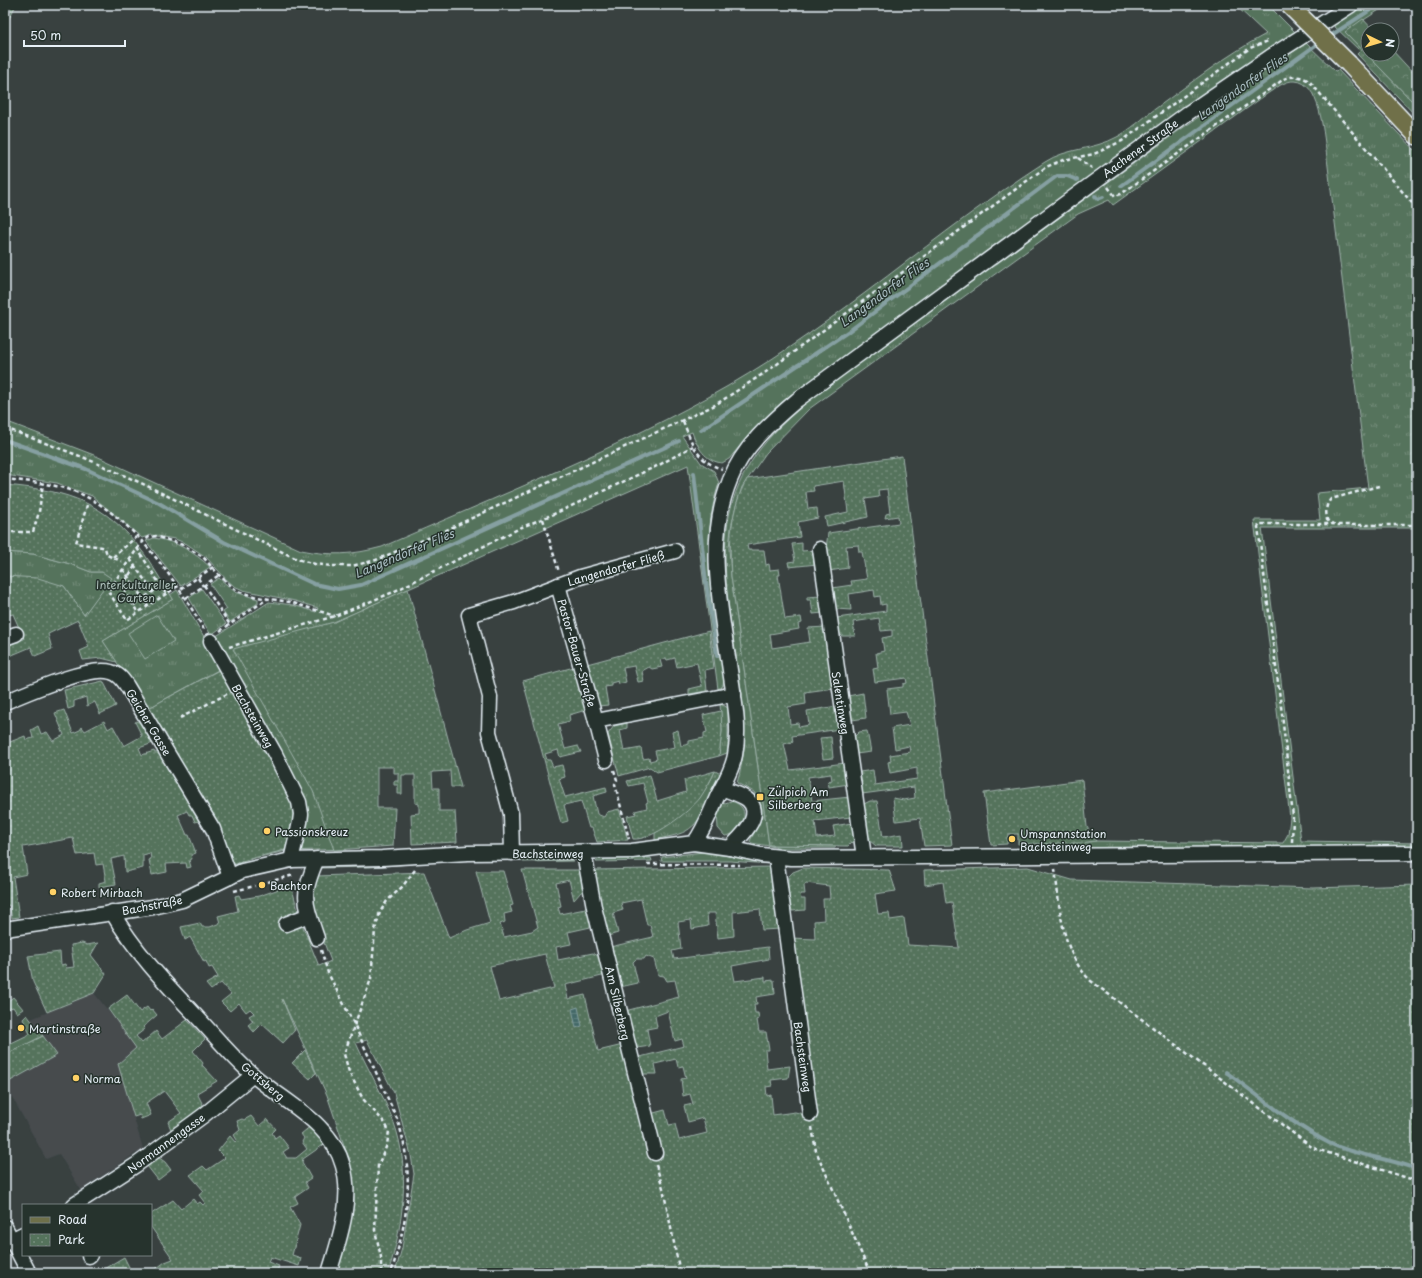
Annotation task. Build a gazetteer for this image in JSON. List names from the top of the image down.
{
  "streets": {
    "street": [
      "Aachener Straße",
      "Langendorfer Fließ",
      "Pastor-Bauer-Straße",
      "Salentinweg",
      "Bachsteinweg",
      "Geicher Gasse",
      "Bachstraße",
      "Am Silberberg",
      "Gottsberg",
      "Normannengasse"
    ]
  },
  "crossings": [
    ["Aachener Straße", "Pastor-Bauer-Straße"],
    ["Aachener Straße", "Bachsteinweg"],
    ["Langendorfer Fließ", "Pastor-Bauer-Straße"],
    ["Pastor-Bauer-Straße", "Bachsteinweg"],
    ["Salentinweg", "Bachsteinweg"],
    ["Bachsteinweg", "Bachstraße"],
    ["Bachsteinweg", "Am Silberberg"],
    ["Geicher Gasse", "Bachstraße"],
    ["Bachstraße", "Gottsberg"],
    ["Gottsberg", "Normannengasse"]
  ],
  "water": ["Langendorfer Flies"],
  "parks": ["Interkultureller Garten"],
  "places": {
    "transit": ["Zülpich Am Silberberg"],
    "other": [
      "Passionskreuz",
      "Umspannstation Bachsteinweg",
      "Bachtor",
      "Robert Mirbach",
      "Martinstraße",
      "Norma"
    ]
  },
  "legend": ["Road", "Park"],
  "scale_bar": "50 m",
  "north": "right"
}
